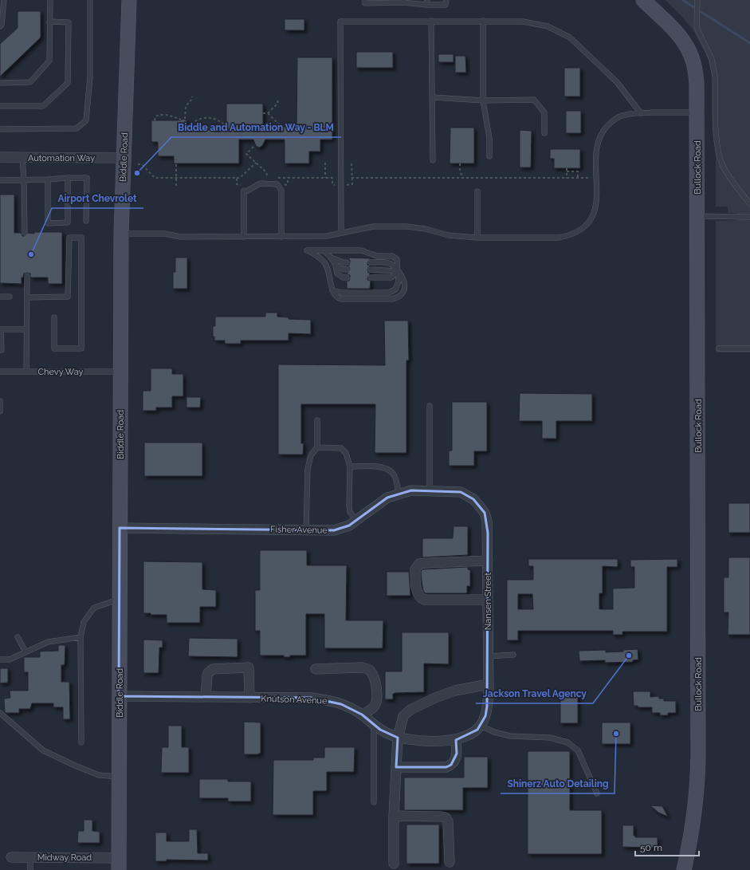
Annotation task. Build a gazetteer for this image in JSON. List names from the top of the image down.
{
  "streets": {
    "street": [
      "Biddle Road",
      "Automation Way",
      "Bullock Road",
      "Fisher Avenue",
      "Nansen Street",
      "Knutson Avenue",
      "Midway Road"
    ],
    "lane": ["Chevy Way"]
  },
  "crossings": [
    ["Biddle Road", "Automation Way"],
    ["Biddle Road", "Chevy Way"],
    ["Biddle Road", "Fisher Avenue"],
    ["Biddle Road", "Knutson Avenue"],
    ["Biddle Road", "Midway Road"],
    ["Fisher Avenue", "Nansen Street"],
    ["Nansen Street", "Knutson Avenue"]
  ],
  "places": [
    "Biddle and Automation Way - BLM",
    "Airport Chevrolet",
    "Jackson Travel Agency",
    "Shinerz Auto Detailing"
  ],
  "scale_bar": "50 m"
}
